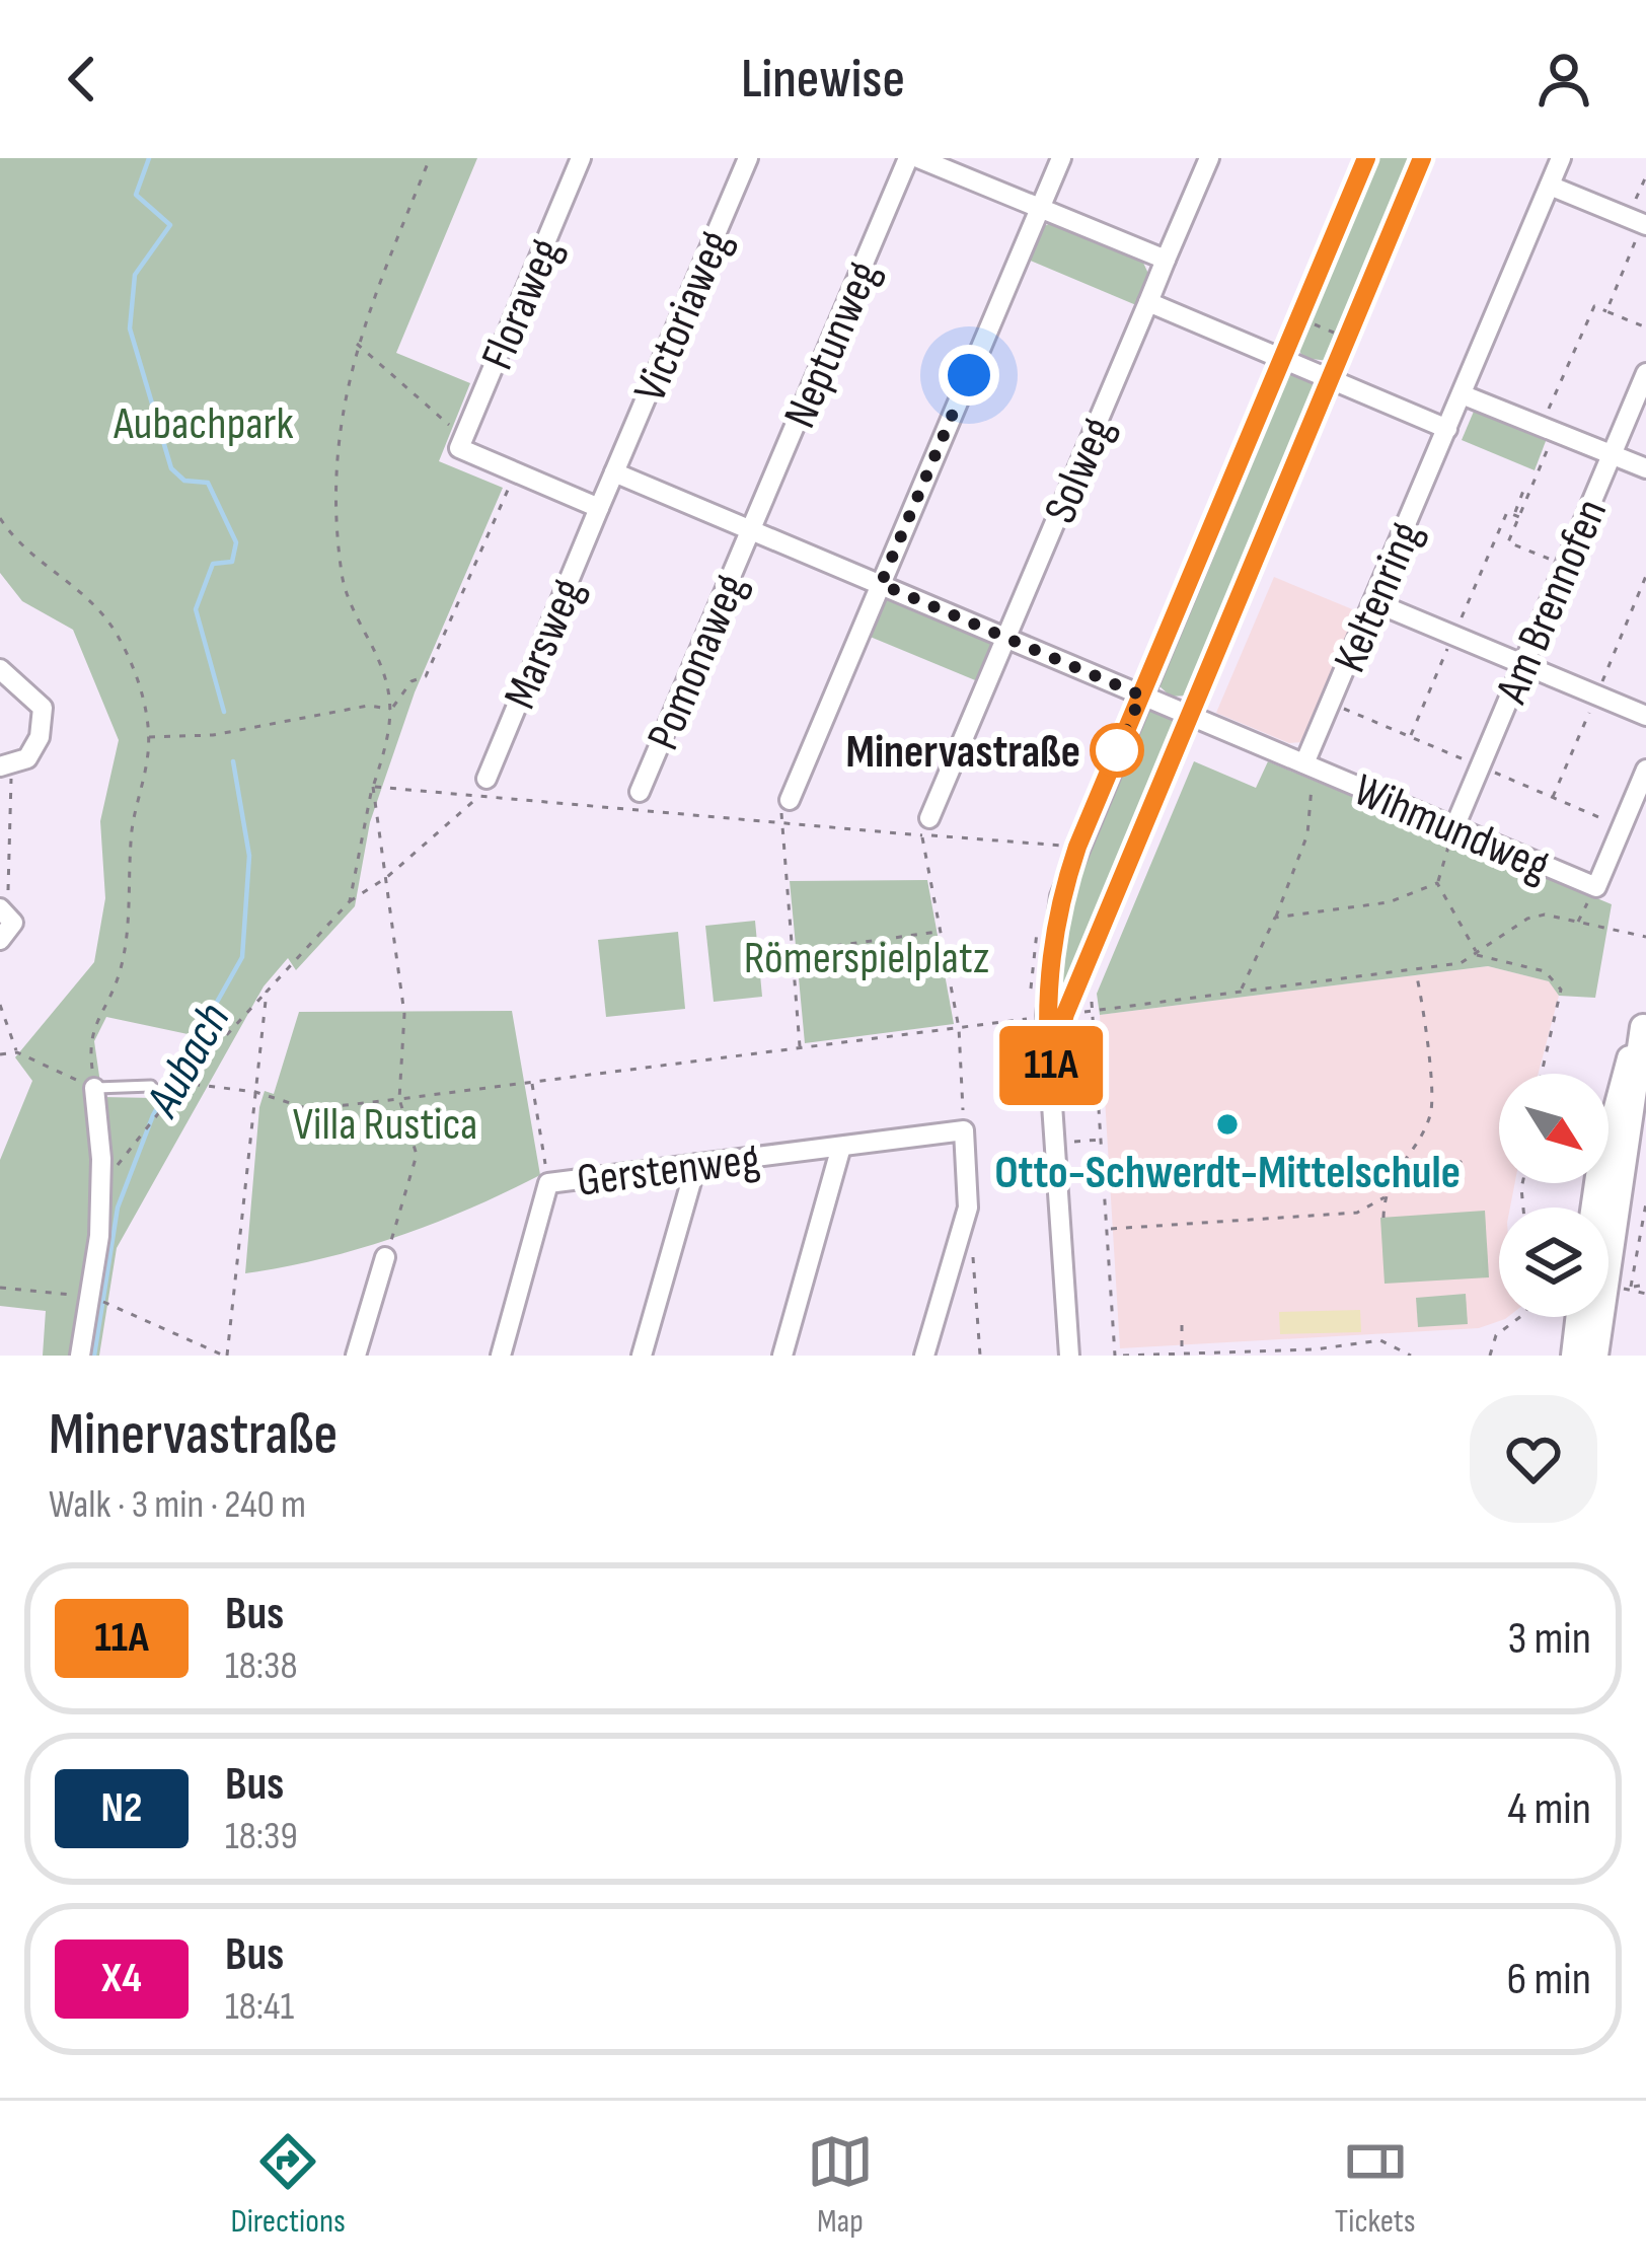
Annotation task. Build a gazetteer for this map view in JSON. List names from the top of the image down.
{
  "streets": {
    "street": [
      "Floraweg",
      "Victoriaweg",
      "Neptunweg",
      "Solweg",
      "Keltenring",
      "Am Brennofen",
      "Marsweg",
      "Pomonaweg",
      "Wihmundweg",
      "Gerstenweg"
    ]
  },
  "crossings": [
    ["Neptunweg", "Pomonaweg"],
    ["Keltenring", "Wihmundweg"],
    ["Am Brennofen", "Wihmundweg"]
  ],
  "water": ["Aubach"],
  "parks": ["Aubachpark", "Römerspielplatz", "Villa Rustica"],
  "places": ["Minervastraße", "Otto-Schwerdt-Mittelschule"],
  "lines": ["bus line 11A"],
  "north": "bottom right",
  "page": {
    "header": "Linewise",
    "on_map": "11A",
    "heading": ["Minervastraße", "Walk · 3 min · 240 m"],
    "list": [
      {
        "mark": "11A",
        "name": "Bus",
        "note": "18:38",
        "value": "3 min"
      },
      {
        "mark": "N2",
        "name": "Bus",
        "note": "18:39",
        "value": "4 min"
      },
      {
        "mark": "X4",
        "name": "Bus",
        "note": "18:41",
        "value": "6 min"
      }
    ],
    "tabs": ["Directions", "Map", "Tickets"]
  }
}
